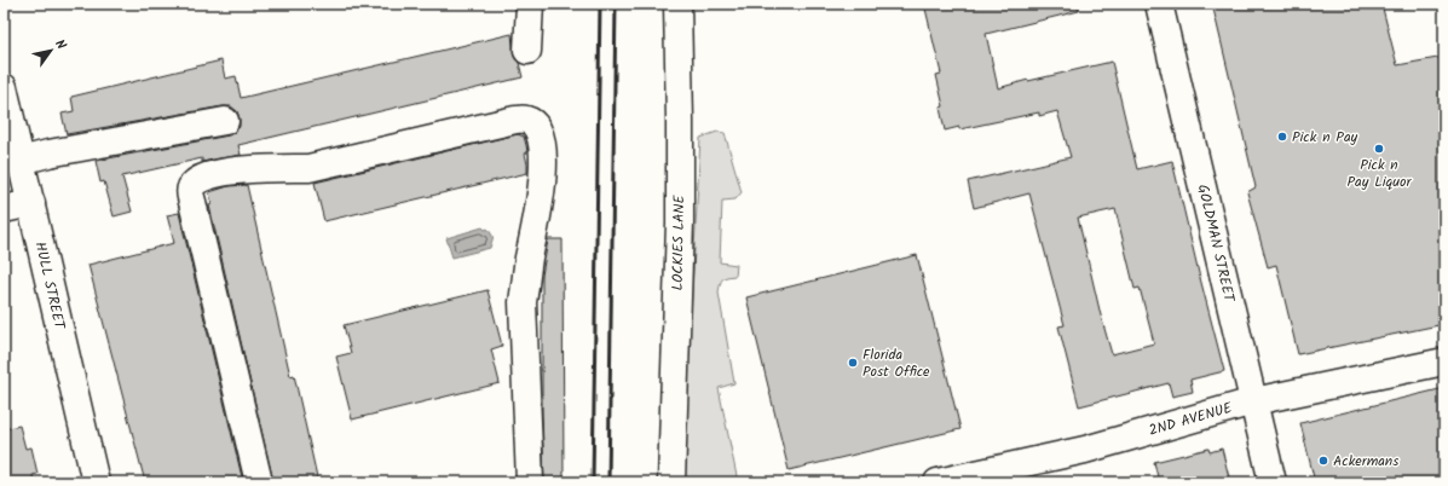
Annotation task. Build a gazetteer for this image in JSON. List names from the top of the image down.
{
  "streets": {
    "street": [
      "LOCKIES LANE",
      "GOLDMAN STREET",
      "HULL STREET",
      "2ND AVENUE"
    ]
  },
  "crossings": [
    ["GOLDMAN STREET", "2ND AVENUE"]
  ],
  "places": [
    "Pick n Pay",
    "Pick n Pay Liquor",
    "Florida Post Office",
    "Ackermans"
  ],
  "north": "top right"
}
